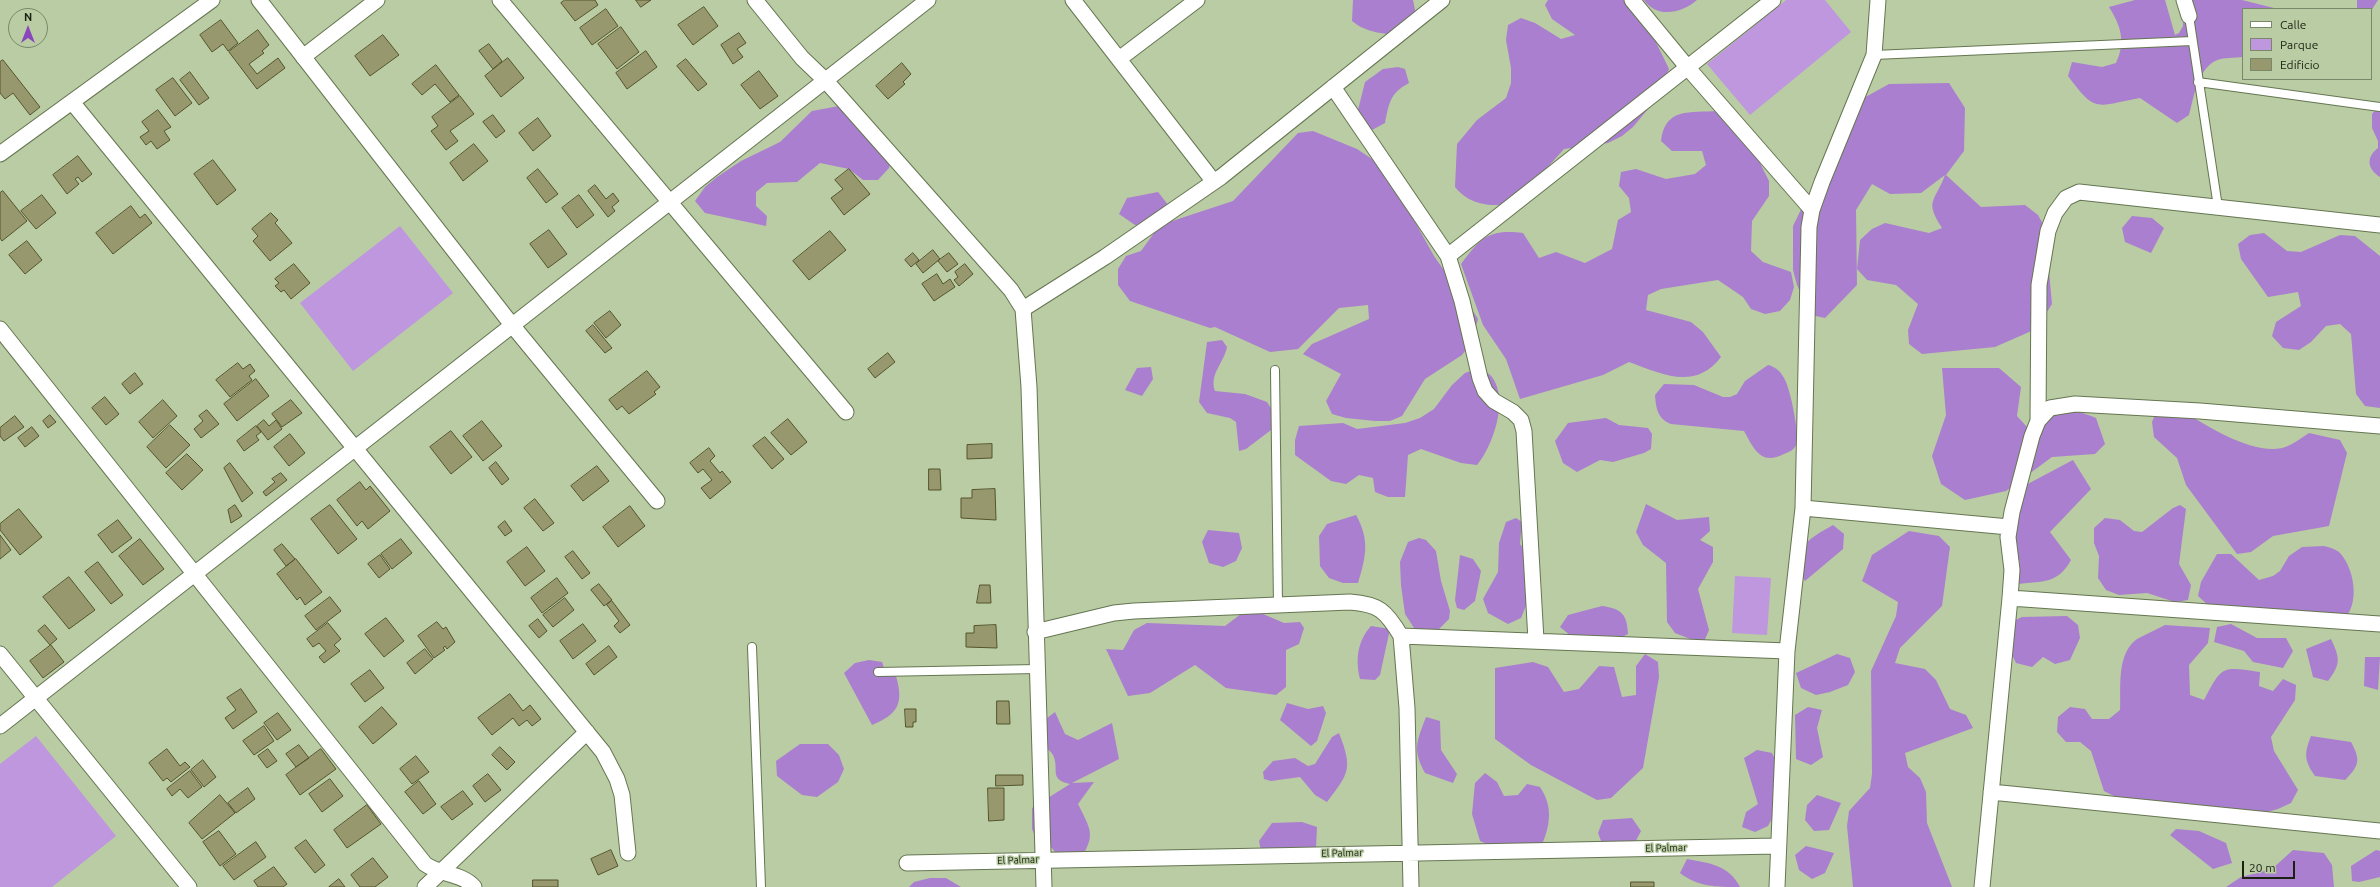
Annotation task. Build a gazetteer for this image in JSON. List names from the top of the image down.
{
  "streets": {
    "street": ["El Palmar"]
  },
  "legend": ["Calle", "Parque", "Edificio"],
  "scale_bar": "20 m",
  "north": "top"
}
